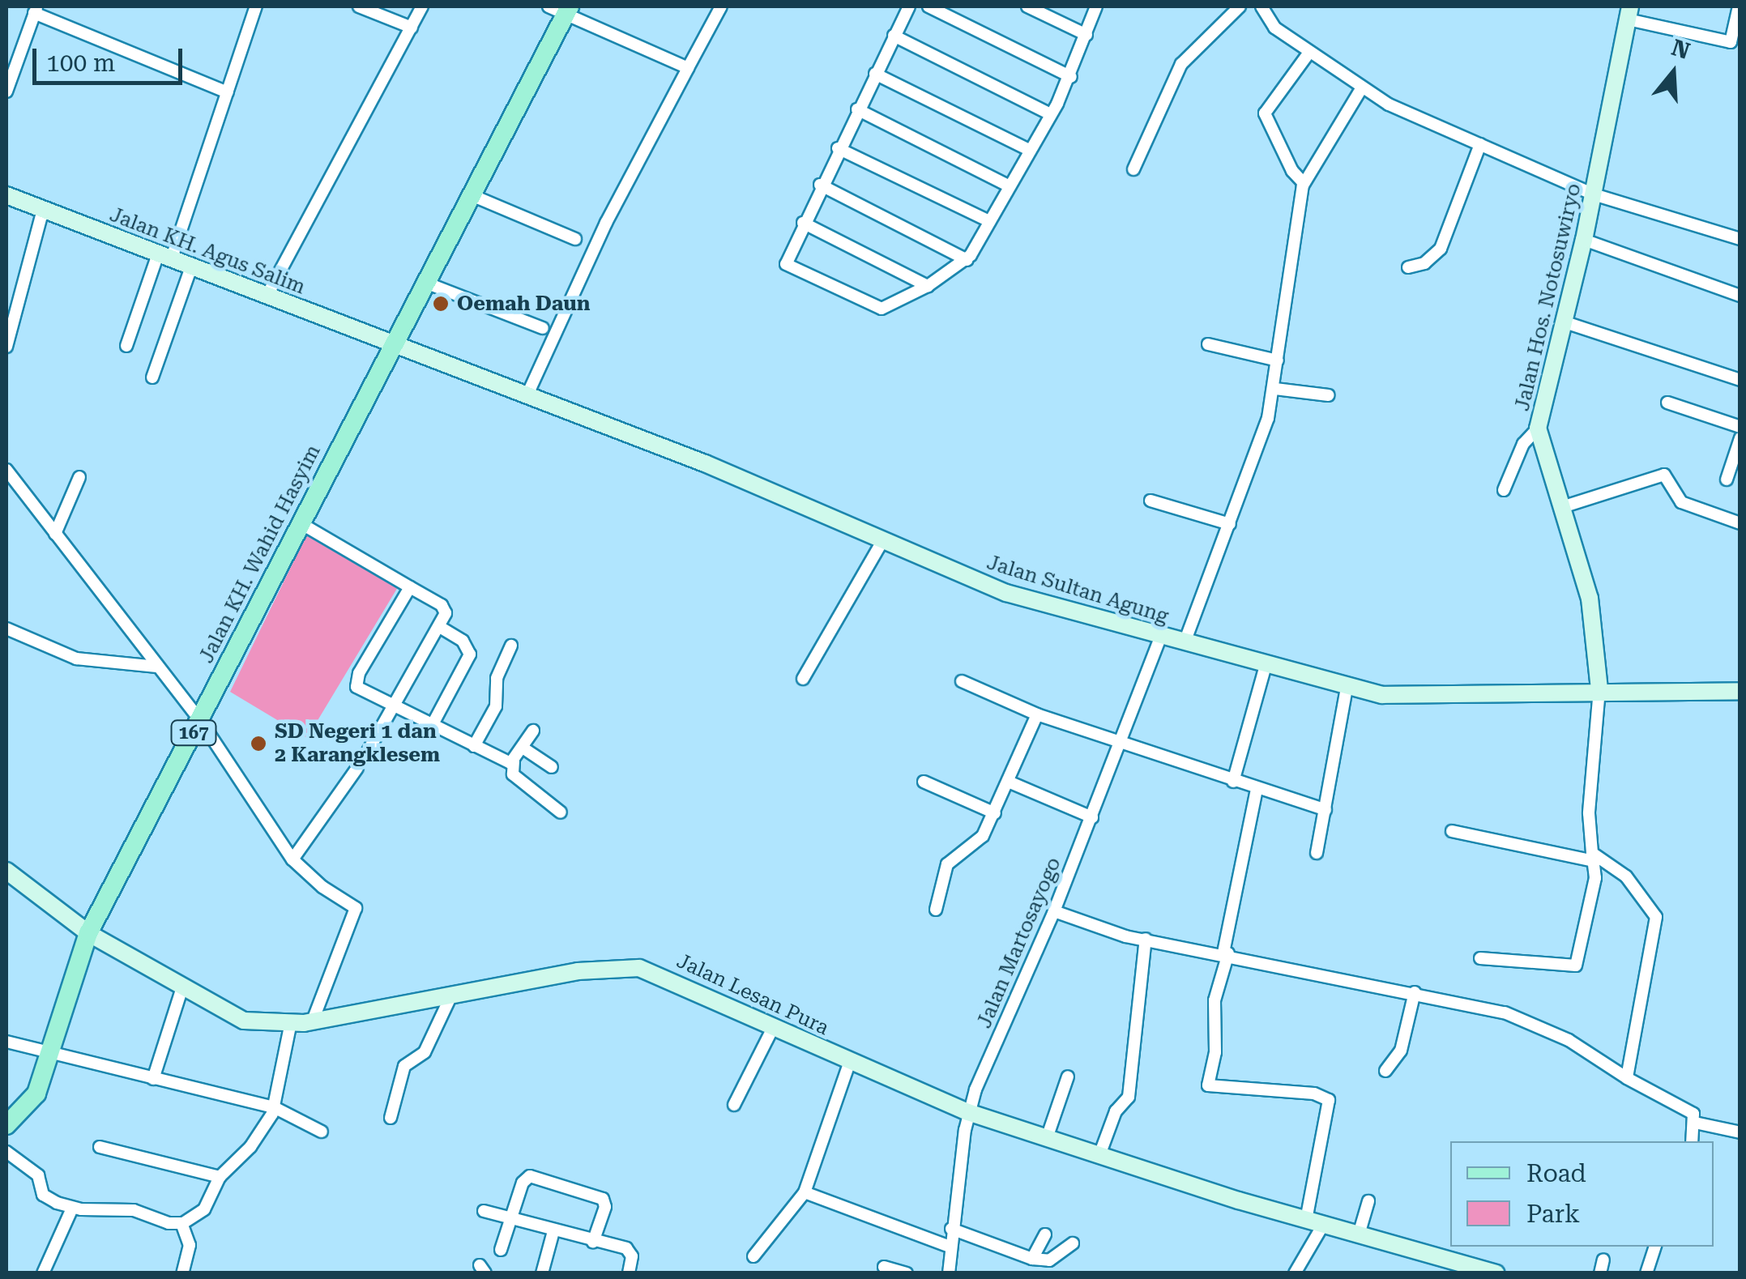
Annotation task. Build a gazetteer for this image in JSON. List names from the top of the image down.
{
  "streets": {
    "main road": ["Jalan KH. Wahid Hasyim", "167"],
    "street": [
      "Jalan KH. Agus Salim",
      "Jalan Hos. Notosuwiryo",
      "Jalan Sultan Agung",
      "Jalan Martosayogo",
      "Jalan Lesan Pura"
    ]
  },
  "crossings": [
    ["Jalan KH. Agus Salim", "Jalan KH. Wahid Hasyim"],
    ["Jalan KH. Agus Salim", "Jalan Sultan Agung"],
    ["Jalan Hos. Notosuwiryo", "Jalan Sultan Agung"],
    ["Jalan KH. Wahid Hasyim", "Jalan Sultan Agung"],
    ["Jalan KH. Wahid Hasyim", "Jalan Lesan Pura"],
    ["Jalan Sultan Agung", "Jalan Martosayogo"],
    ["Jalan Martosayogo", "Jalan Lesan Pura"]
  ],
  "places": ["Oemah Daun", "SD Negeri 1 dan 2 Karangklesem"],
  "legend": ["Road", "Park"],
  "scale_bar": "100 m",
  "north": "top"
}
